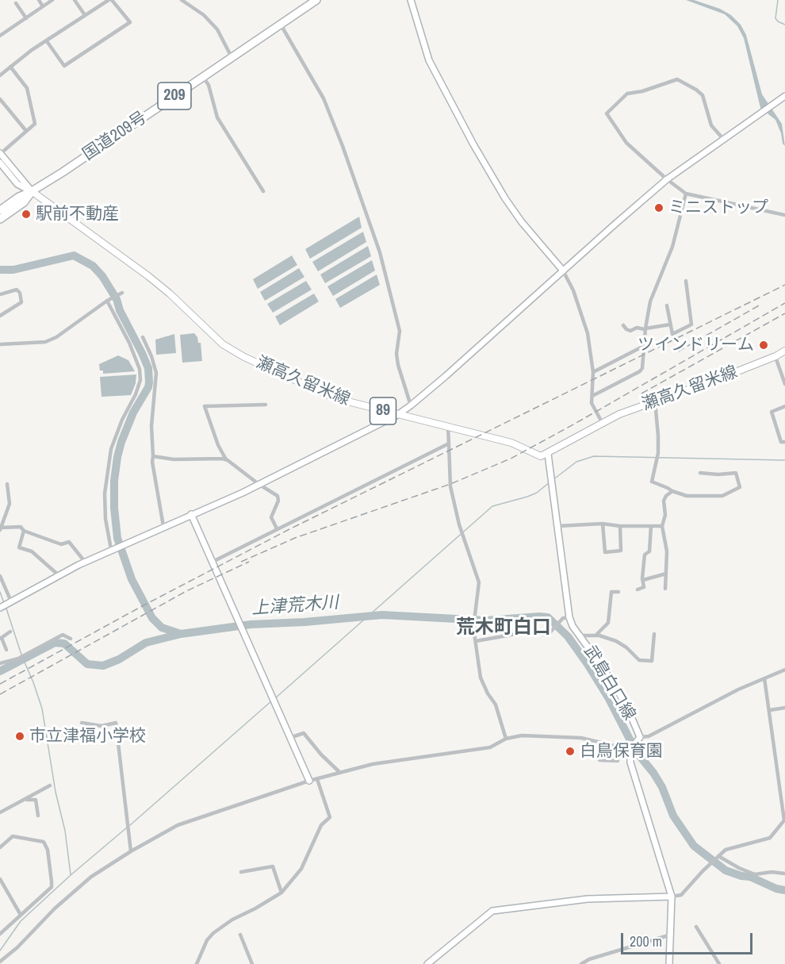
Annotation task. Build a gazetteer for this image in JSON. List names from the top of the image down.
{
  "streets": {
    "highway": ["209", "国道209号"],
    "main road": ["瀬高久留米線", "89"],
    "street": ["武島白口線"]
  },
  "crossings": [
    ["209", "国道209号"],
    ["209", "瀬高久留米線"],
    ["国道209号", "瀬高久留米線"],
    ["瀬高久留米線", "武島白口線"]
  ],
  "districts": ["荒木町白口"],
  "water": ["上津荒木川"],
  "places": [
    "ミニストップ",
    "駅前不動産",
    "ツインドリーム",
    "市立津福小学校",
    "白鳥保育園"
  ],
  "scale_bar": "200 m"
}
